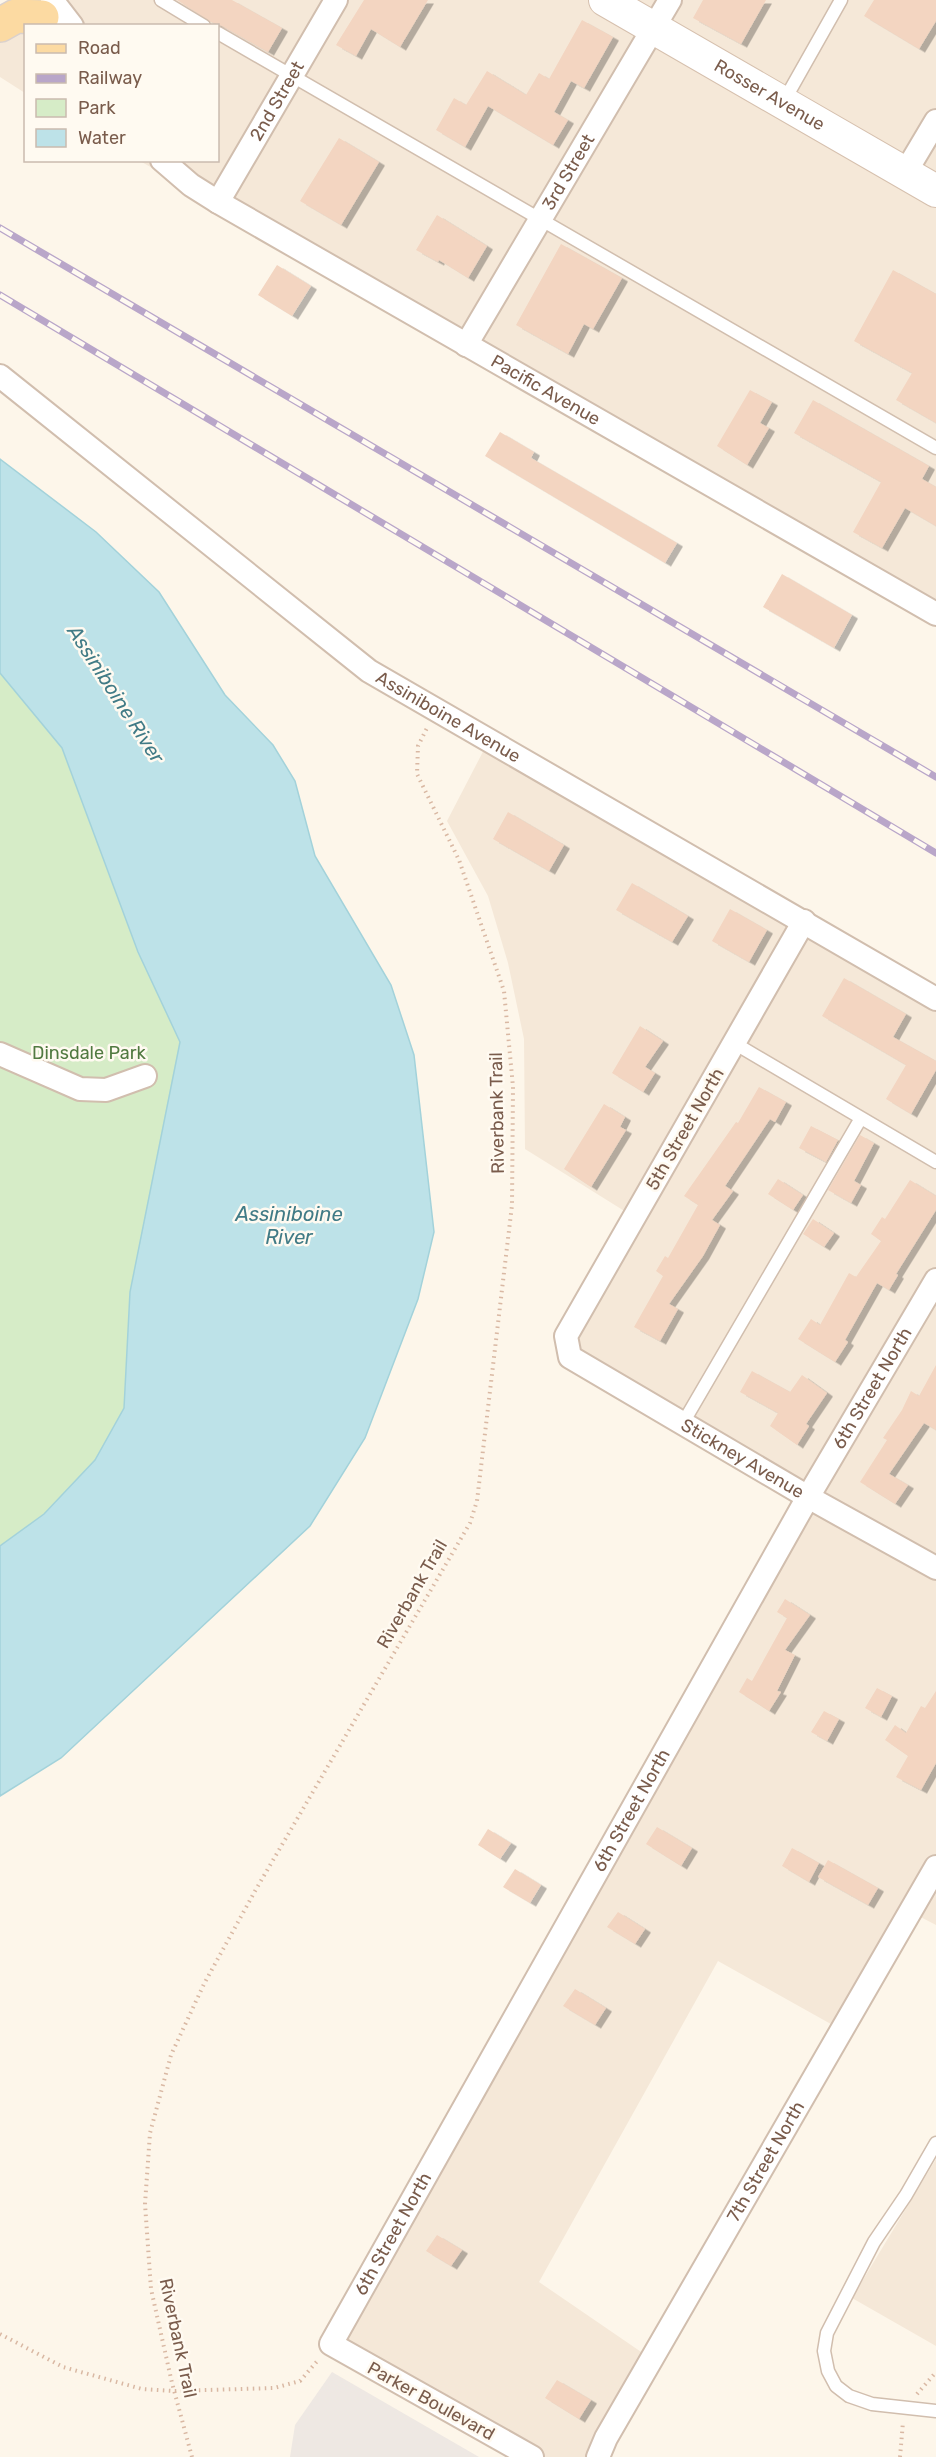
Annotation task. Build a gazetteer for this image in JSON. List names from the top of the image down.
{
  "streets": {
    "street": [
      "Rosser Avenue",
      "2nd Street",
      "3rd Street",
      "Pacific Avenue",
      "Assiniboine Avenue",
      "5th Street North",
      "6th Street North",
      "Stickney Avenue",
      "7th Street North",
      "Parker Boulevard"
    ],
    "path": ["Riverbank Trail"]
  },
  "crossings": [
    ["Rosser Avenue", "3rd Street"],
    ["2nd Street", "Pacific Avenue"],
    ["3rd Street", "Pacific Avenue"],
    ["Assiniboine Avenue", "Riverbank Trail"],
    ["Assiniboine Avenue", "5th Street North"],
    ["5th Street North", "Stickney Avenue"],
    ["6th Street North", "Stickney Avenue"],
    ["6th Street North", "Parker Boulevard"]
  ],
  "water": ["Assiniboine River"],
  "parks": ["Dinsdale Park"],
  "legend": [
    "Road",
    "Railway",
    "Park",
    "Water"
  ]
}
